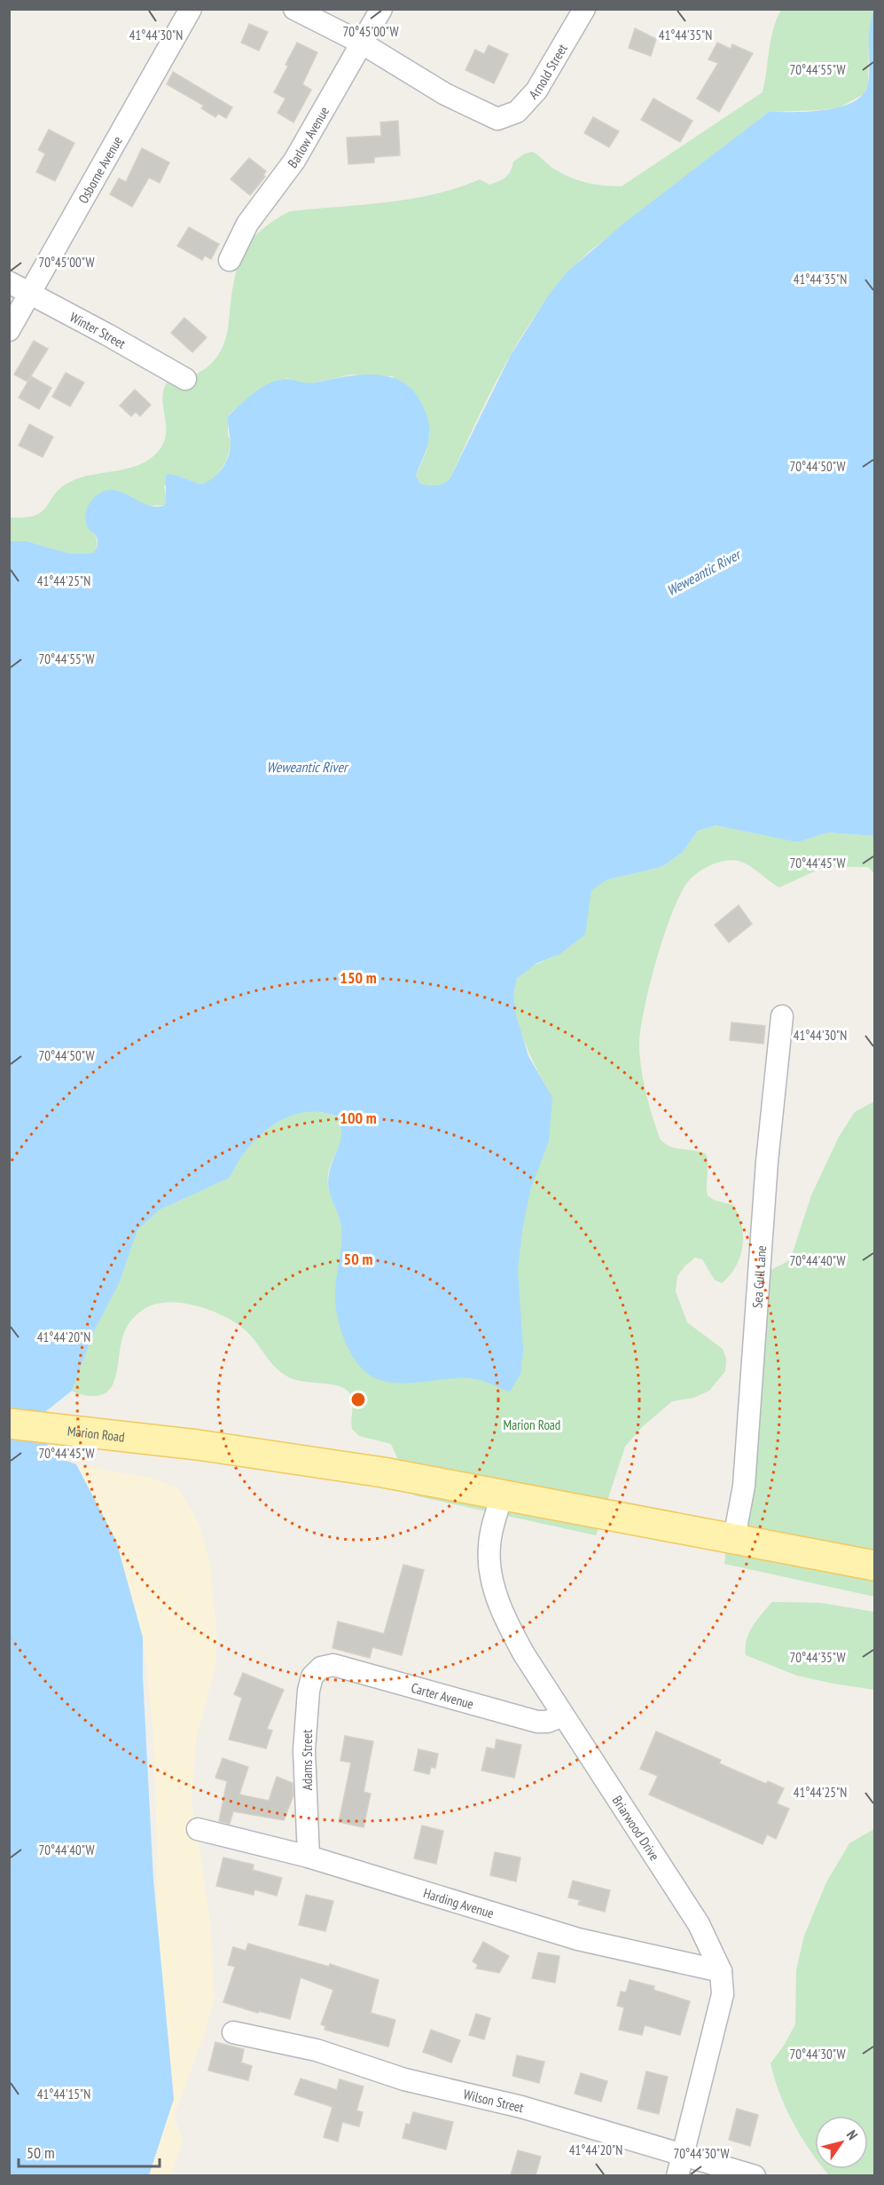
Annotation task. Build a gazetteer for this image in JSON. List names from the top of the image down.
{
  "streets": {
    "main road": ["Marion Road"],
    "street": [
      "Arnold Street",
      "Barlow Avenue",
      "Osborne Avenue",
      "Winter Street",
      "Sea Gull Lane",
      "Carter Avenue",
      "Adams Street",
      "Briarwood Drive",
      "Harding Avenue",
      "Wilson Street"
    ]
  },
  "crossings": [
    ["Arnold Street", "Barlow Avenue"],
    ["Osborne Avenue", "Winter Street"],
    ["Sea Gull Lane", "Marion Road"],
    ["Marion Road", "Briarwood Drive"],
    ["Carter Avenue", "Adams Street"],
    ["Carter Avenue", "Briarwood Drive"],
    ["Adams Street", "Harding Avenue"],
    ["Briarwood Drive", "Harding Avenue"],
    ["Briarwood Drive", "Wilson Street"]
  ],
  "water": ["Weweantic River"],
  "parks": ["Marion Road"],
  "scale_bar": "50 m",
  "north": "top right",
  "coordinates": [
    "70°45'00\"W",
    "41°44'30\"N",
    "41°44'35\"N",
    "70°44'55\"W",
    "70°44'50\"W",
    "41°44'25\"N",
    "70°44'45\"W",
    "70°44'40\"W",
    "41°44'20\"N",
    "70°44'35\"W",
    "70°44'30\"W",
    "41°44'15\"N"
  ],
  "rings": ["150 m", "100 m", "50 m"]
}
